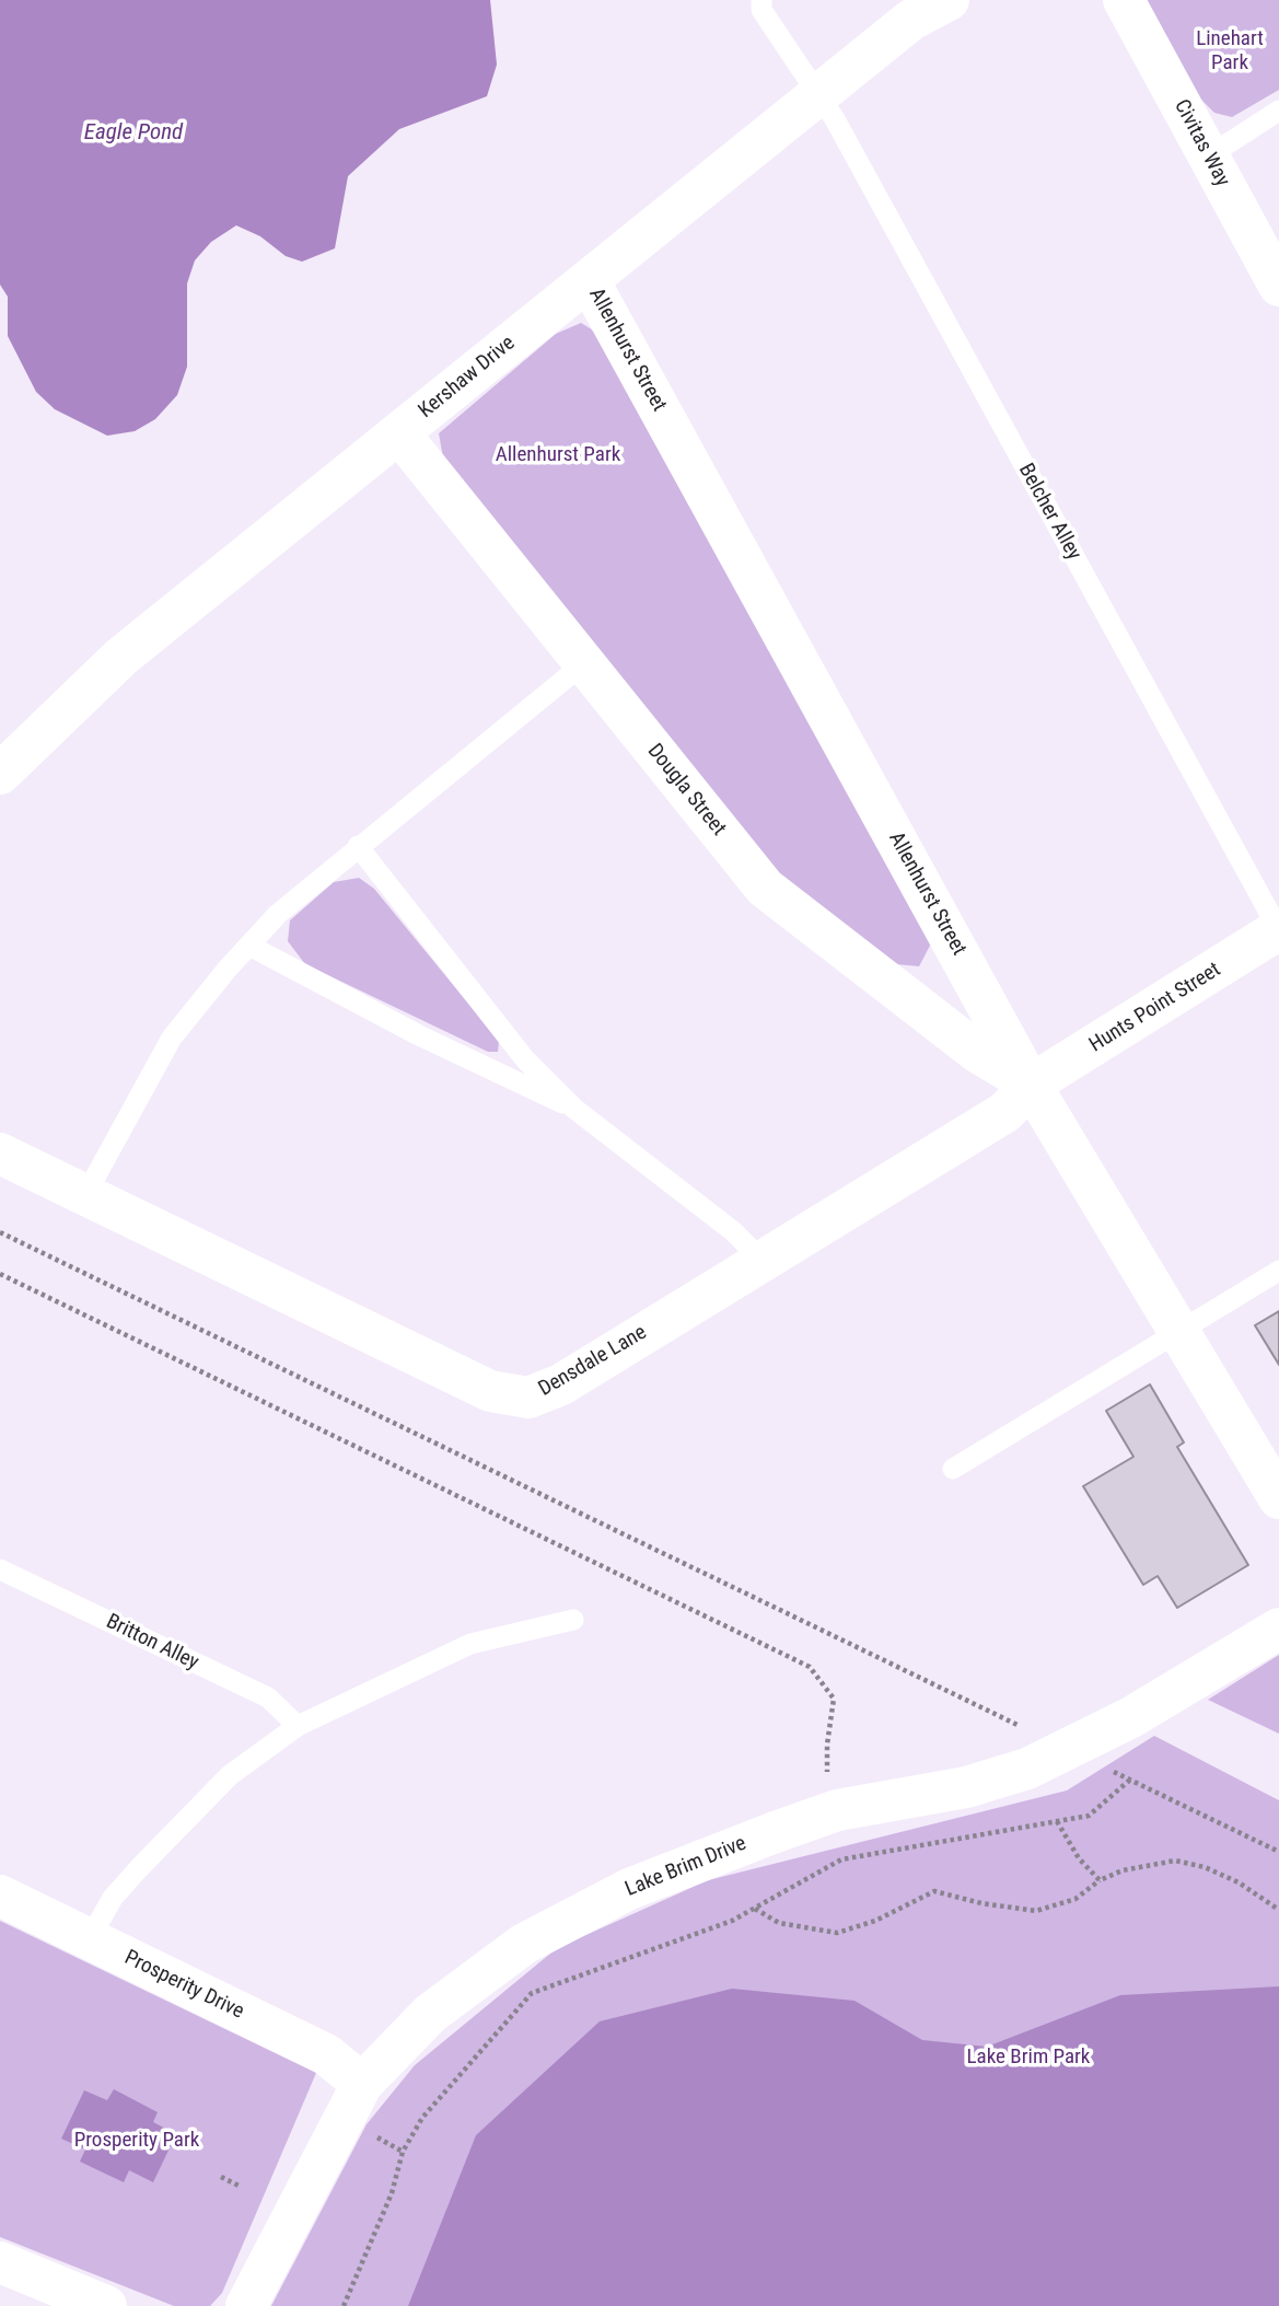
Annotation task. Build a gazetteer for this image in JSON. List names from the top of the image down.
{
  "streets": {
    "street": [
      "Civitas Way",
      "Allenhurst Street",
      "Kershaw Drive",
      "Dougla Street",
      "Hunts Point Street",
      "Densdale Lane",
      "Lake Brim Drive",
      "Prosperity Drive"
    ],
    "lane": ["Belcher Alley", "Britton Alley"]
  },
  "crossings": [
    ["Allenhurst Street", "Kershaw Drive"],
    ["Allenhurst Street", "Dougla Street"],
    ["Allenhurst Street", "Hunts Point Street"],
    ["Allenhurst Street", "Densdale Lane"],
    ["Kershaw Drive", "Belcher Alley"],
    ["Kershaw Drive", "Dougla Street"],
    ["Belcher Alley", "Hunts Point Street"],
    ["Dougla Street", "Hunts Point Street"],
    ["Dougla Street", "Densdale Lane"],
    ["Hunts Point Street", "Densdale Lane"],
    ["Lake Brim Drive", "Prosperity Drive"]
  ],
  "water": ["Eagle Pond"],
  "parks": [
    "Linehart Park",
    "Allenhurst Park",
    "Lake Brim Park",
    "Prosperity Park"
  ]
}
